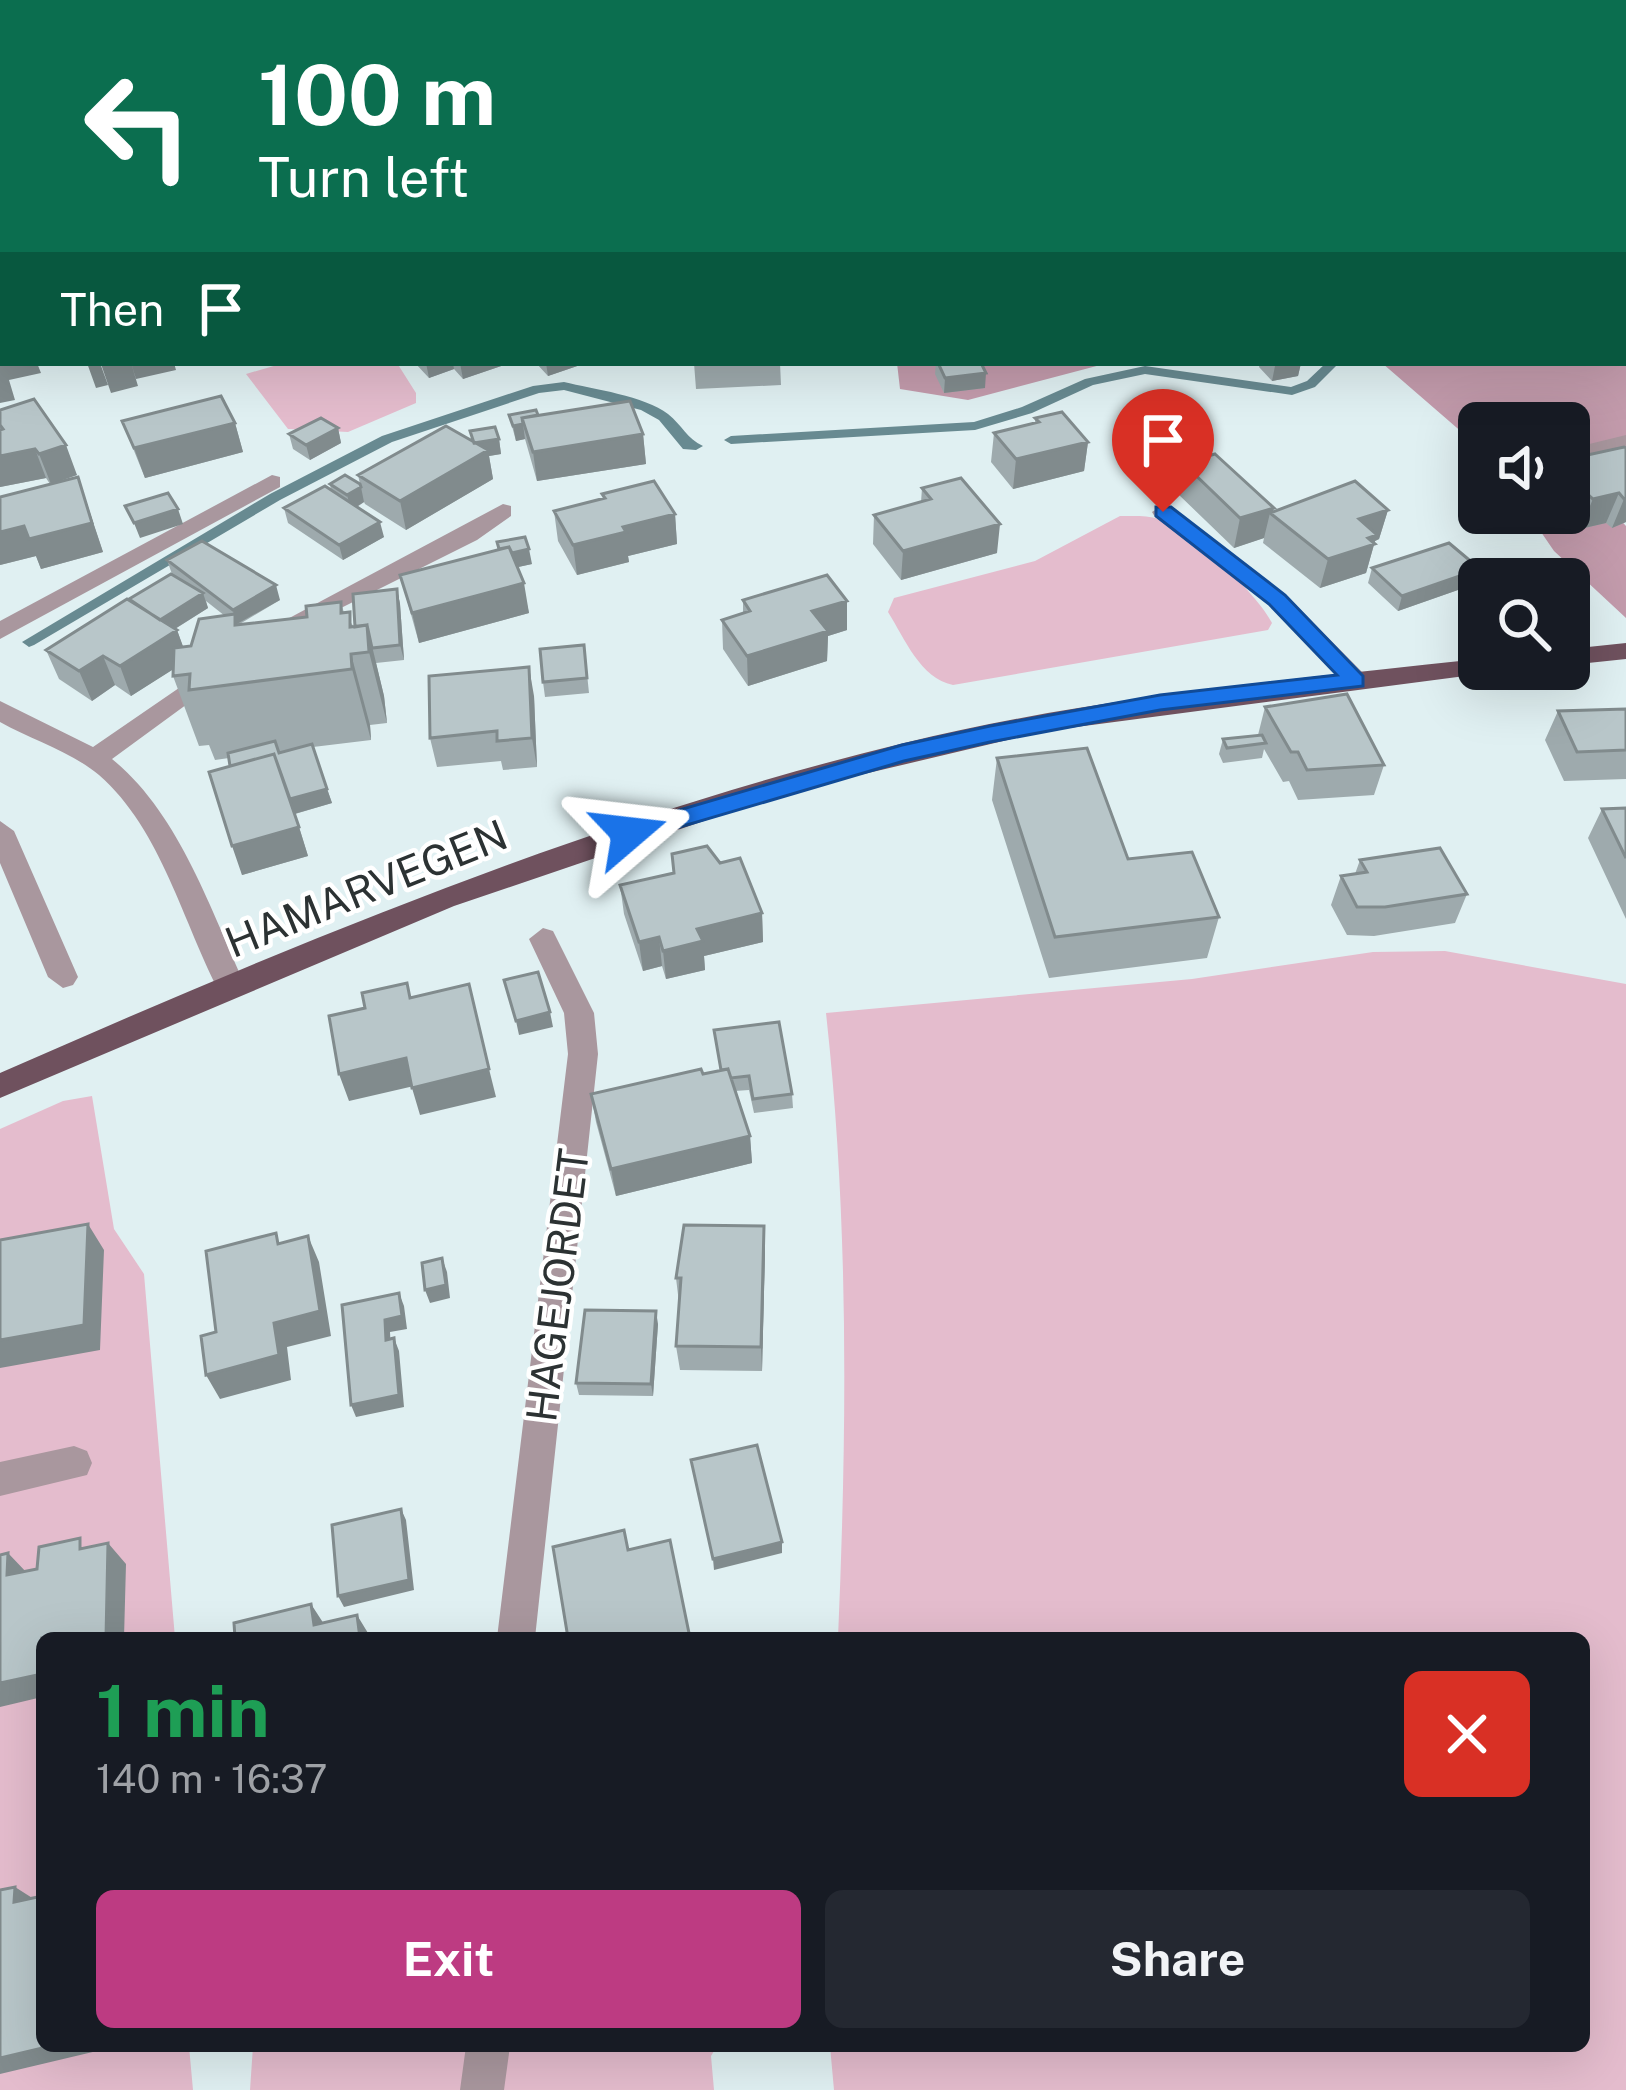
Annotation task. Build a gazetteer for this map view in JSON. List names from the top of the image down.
{
  "streets": {
    "main road": ["HAMARVEGEN"],
    "street": ["HAGEJORDET"]
  },
  "page": {
    "turn": ["100 m", "Turn left"],
    "then": "Then",
    "heading": ["1 min", "140 m · 16:37"],
    "buttons": ["Exit", "Share"]
  }
}
